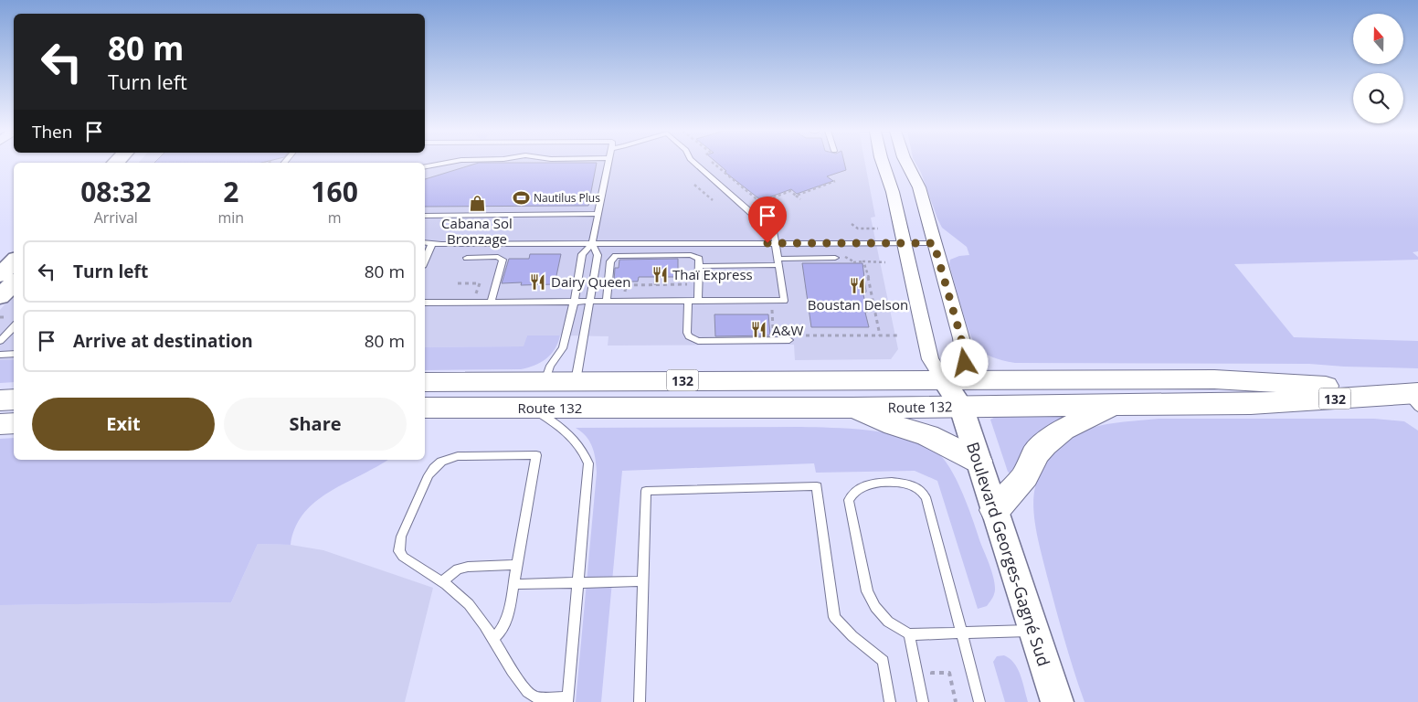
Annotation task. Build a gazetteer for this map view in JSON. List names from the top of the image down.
{
  "streets": {
    "highway": ["132", "Route 132"],
    "street": ["Boulevard Georges-Gagné Sud"]
  },
  "crossings": [
    ["Route 132", "Boulevard Georges-Gagné Sud"]
  ],
  "places": {
    "sports": ["Nautilus Plus"],
    "shop": ["Cabana Sol Bronzage"],
    "restaurant": [
      "Thaï Express",
      "Dairy Queen",
      "Boustan Delson",
      "A&W"
    ]
  },
  "north": "top",
  "page": {
    "turn": ["80 m", "Turn left"],
    "then": "Then",
    "eta": [
      "08:32",
      "Arrival",
      "2",
      "min",
      "160",
      "m"
    ],
    "list": [
      {
        "name": "Turn left",
        "value": "80 m"
      },
      {
        "name": "Arrive at destination",
        "value": "80 m"
      }
    ],
    "buttons": ["Exit", "Share"]
  }
}
